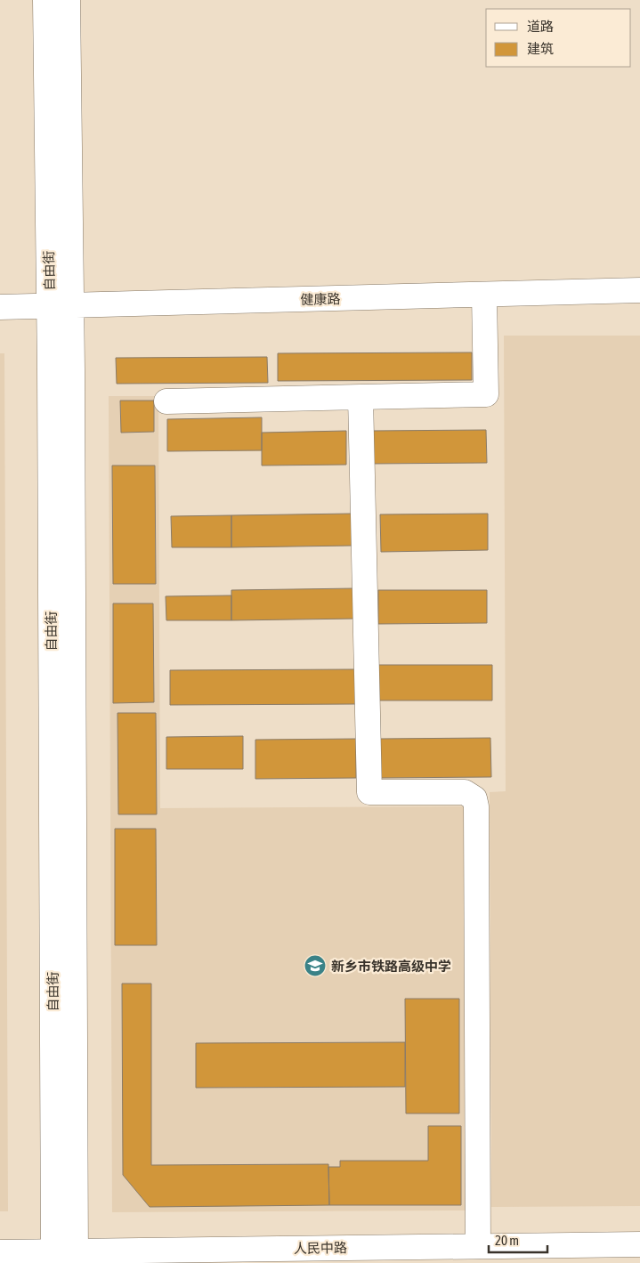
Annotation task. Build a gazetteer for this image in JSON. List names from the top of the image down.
{
  "streets": {
    "street": ["自由街", "健康路", "人民中路"]
  },
  "crossings": [
    ["自由街", "健康路"],
    ["自由街", "人民中路"]
  ],
  "places": {
    "school or university": ["新乡市铁路高级中学"]
  },
  "legend": ["道路", "建筑"],
  "scale_bar": "20 m"
}
